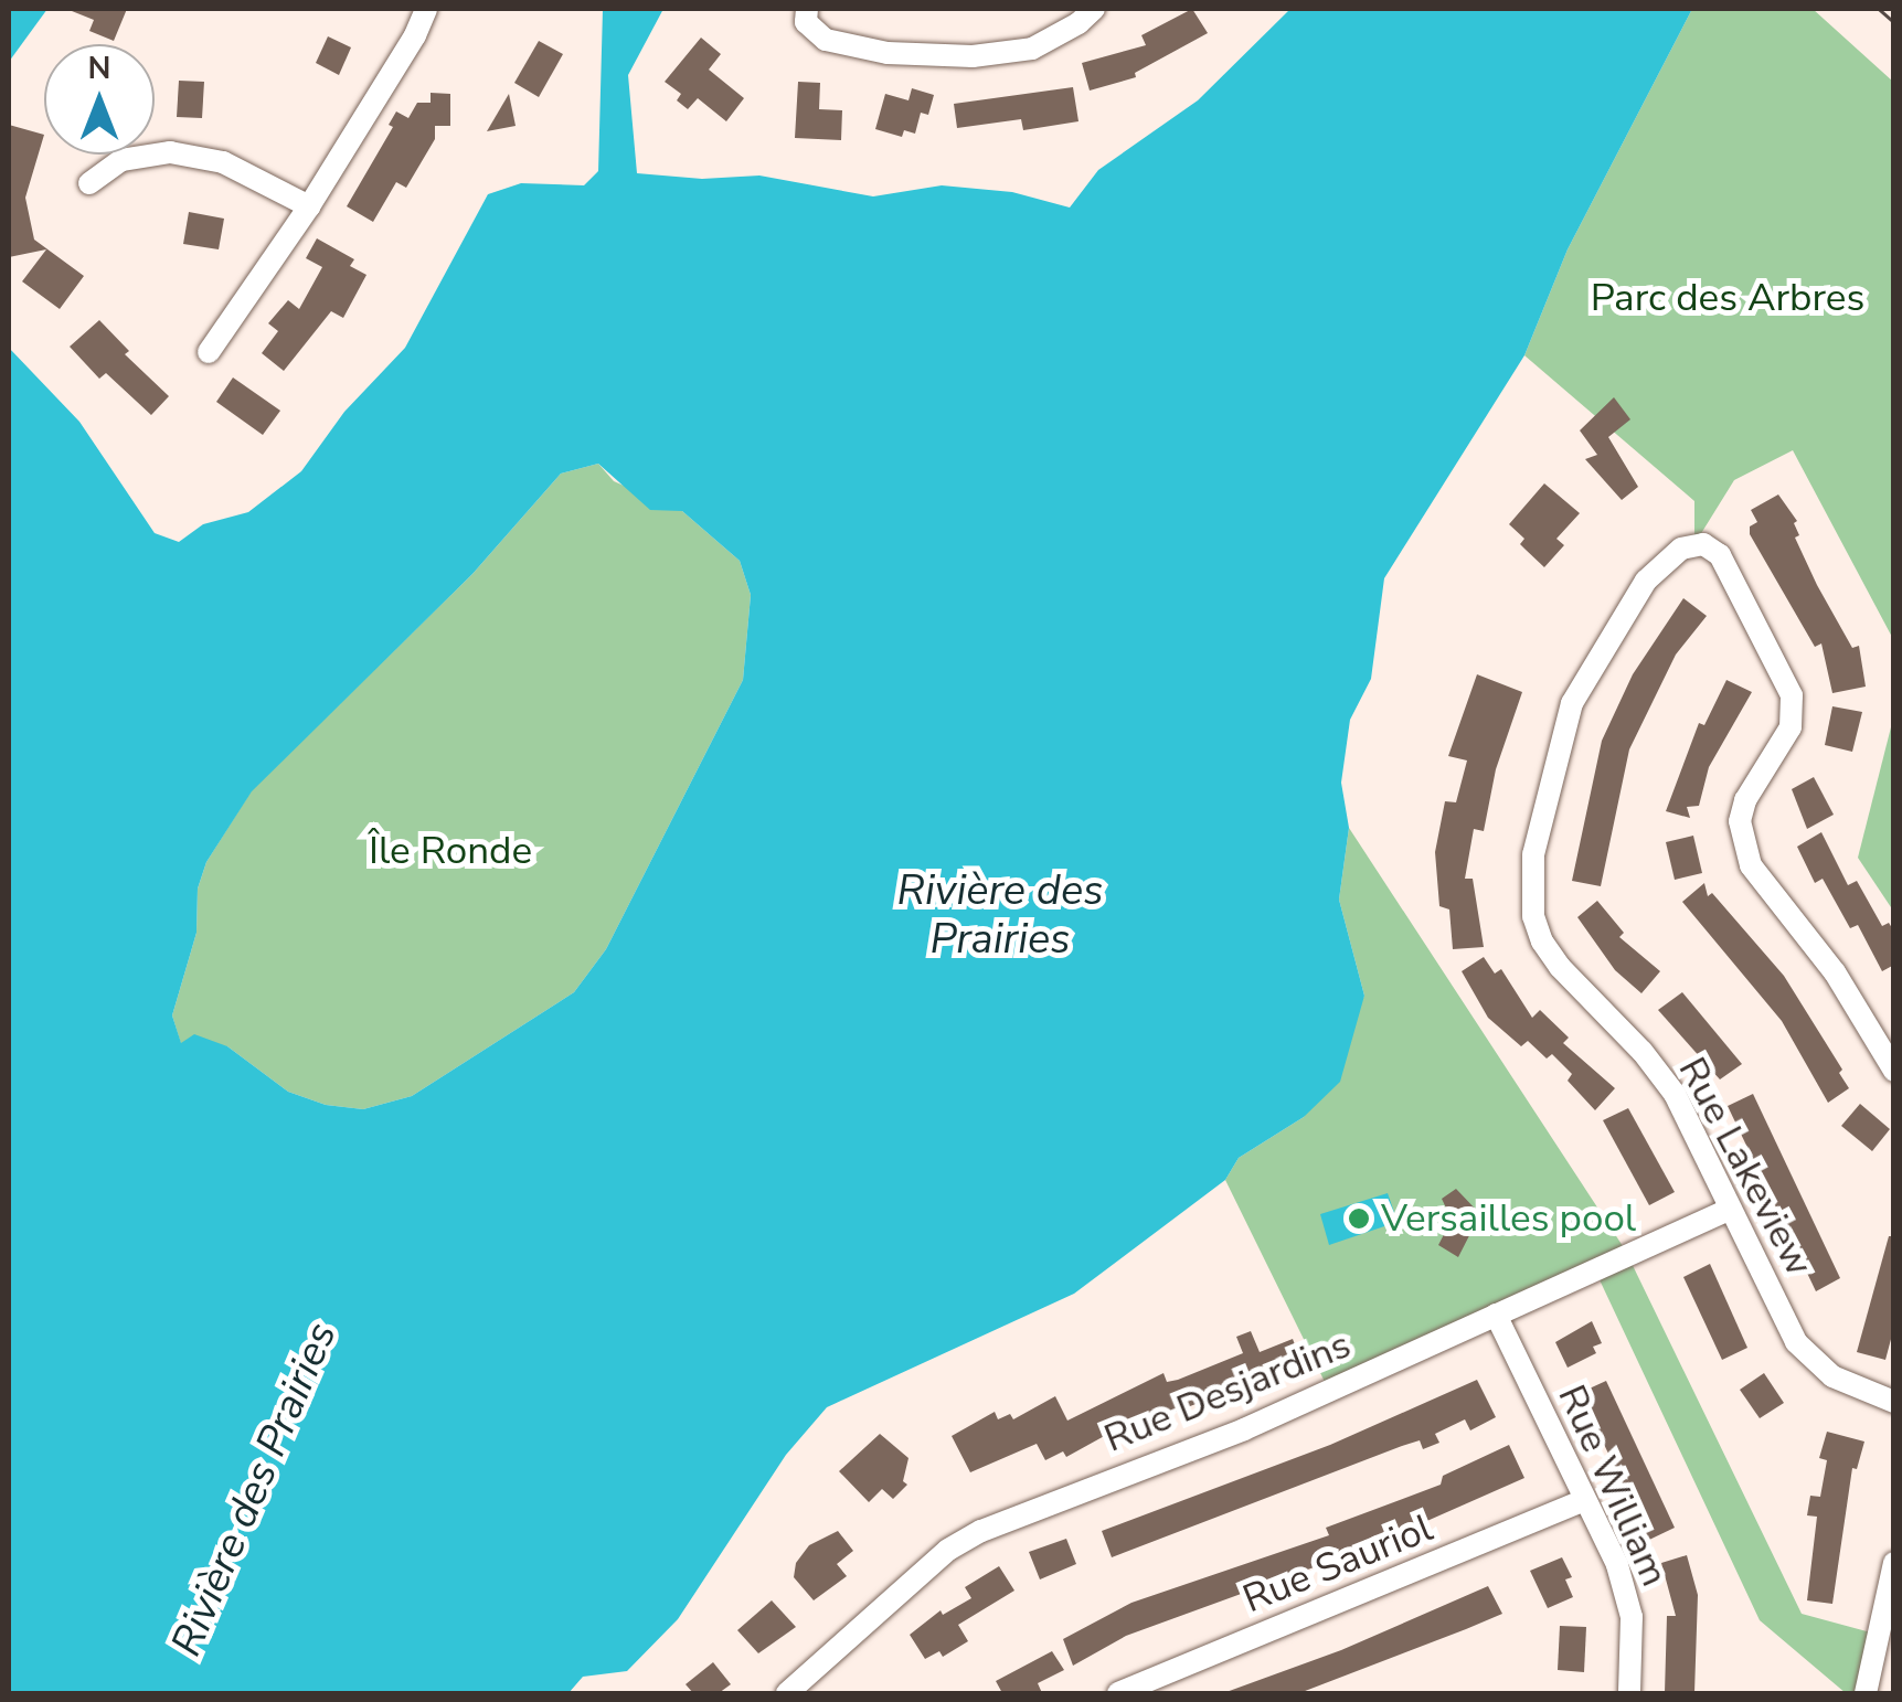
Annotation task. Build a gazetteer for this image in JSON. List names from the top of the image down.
{
  "streets": {
    "street": [
      "Rue Lakeview",
      "Rue Desjardins",
      "Rue William",
      "Rue Sauriol"
    ]
  },
  "crossings": [
    ["Rue Lakeview", "Rue Desjardins"],
    ["Rue Desjardins", "Rue William"],
    ["Rue William", "Rue Sauriol"]
  ],
  "water": ["Rivière des Prairies"],
  "parks": ["Parc des Arbres", "Île Ronde"],
  "places": ["Versailles pool"],
  "north": "top"
}
